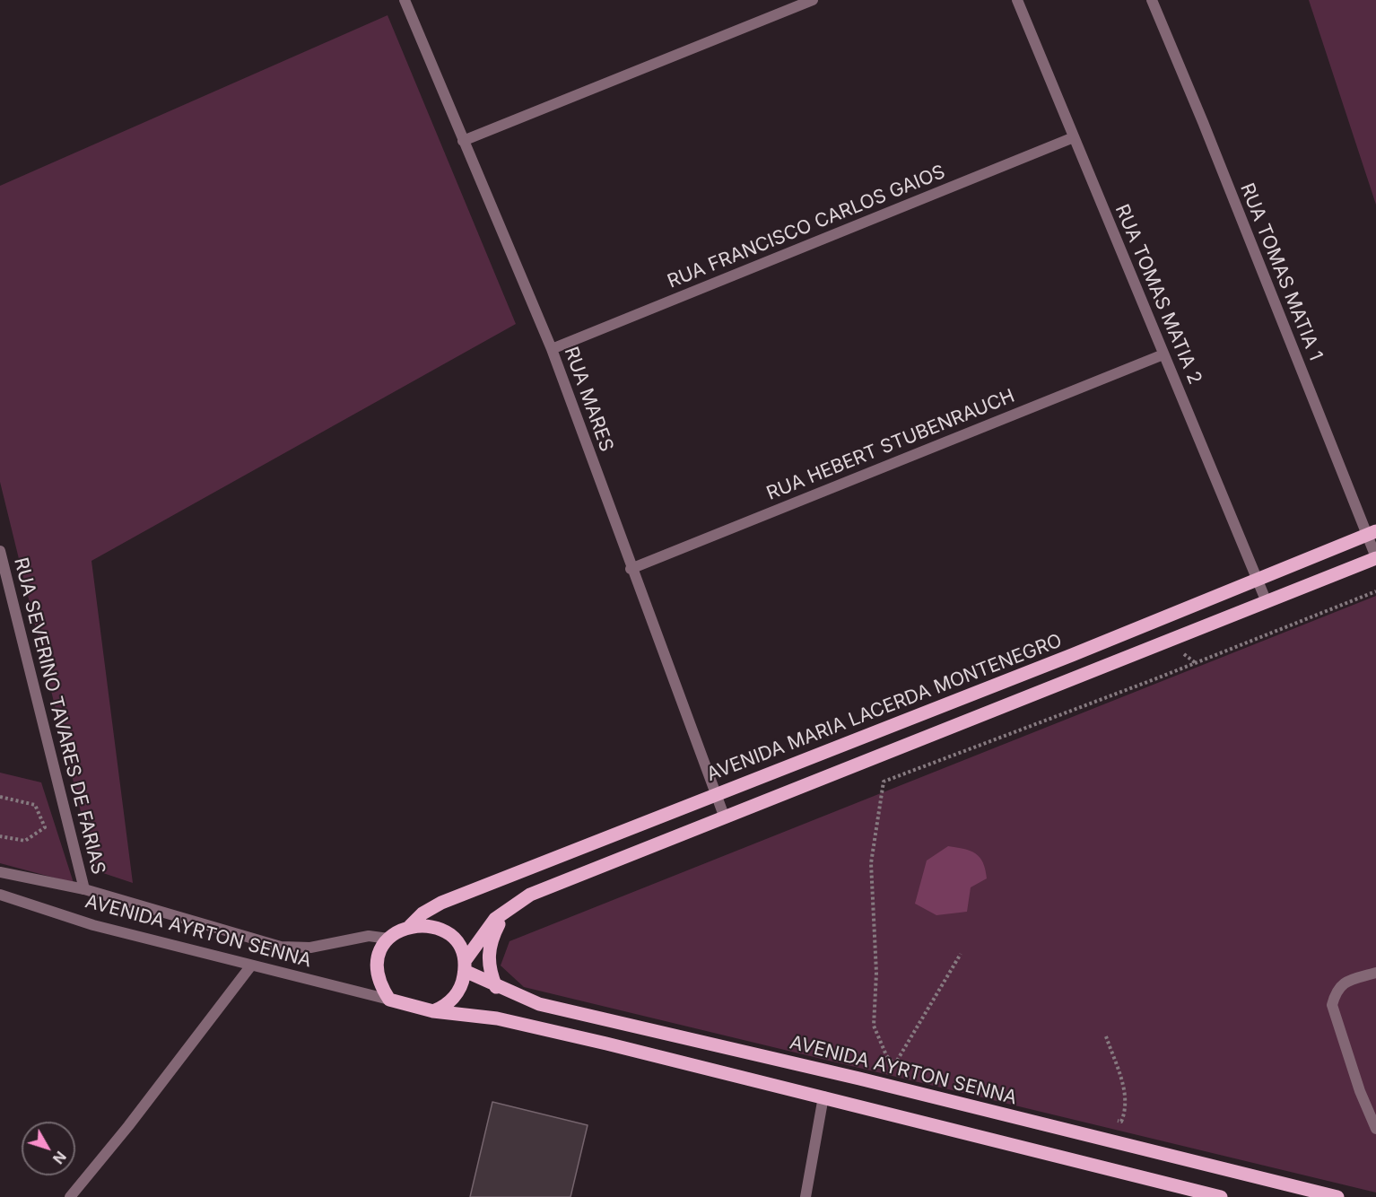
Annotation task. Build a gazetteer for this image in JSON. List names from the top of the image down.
{
  "streets": {
    "main road": ["AVENIDA MARIA LACERDA MONTENEGRO", "AVENIDA AYRTON SENNA"],
    "street": [
      "RUA FRANCISCO CARLOS GAIOS",
      "RUA TOMAS MATIA 1",
      "RUA TOMAS MATIA 2",
      "RUA MARES",
      "RUA HEBERT STUBENRAUCH",
      "RUA SEVERINO TAVARES DE FARIAS"
    ]
  },
  "crossings": [
    ["RUA FRANCISCO CARLOS GAIOS", "RUA TOMAS MATIA 2"],
    ["RUA FRANCISCO CARLOS GAIOS", "RUA MARES"],
    ["RUA TOMAS MATIA 1", "AVENIDA MARIA LACERDA MONTENEGRO"],
    ["RUA TOMAS MATIA 2", "RUA HEBERT STUBENRAUCH"],
    ["RUA TOMAS MATIA 2", "AVENIDA MARIA LACERDA MONTENEGRO"],
    ["RUA MARES", "RUA HEBERT STUBENRAUCH"],
    ["RUA MARES", "AVENIDA MARIA LACERDA MONTENEGRO"],
    ["AVENIDA MARIA LACERDA MONTENEGRO", "AVENIDA AYRTON SENNA"],
    ["RUA SEVERINO TAVARES DE FARIAS", "AVENIDA AYRTON SENNA"]
  ],
  "north": "bottom right"
}
